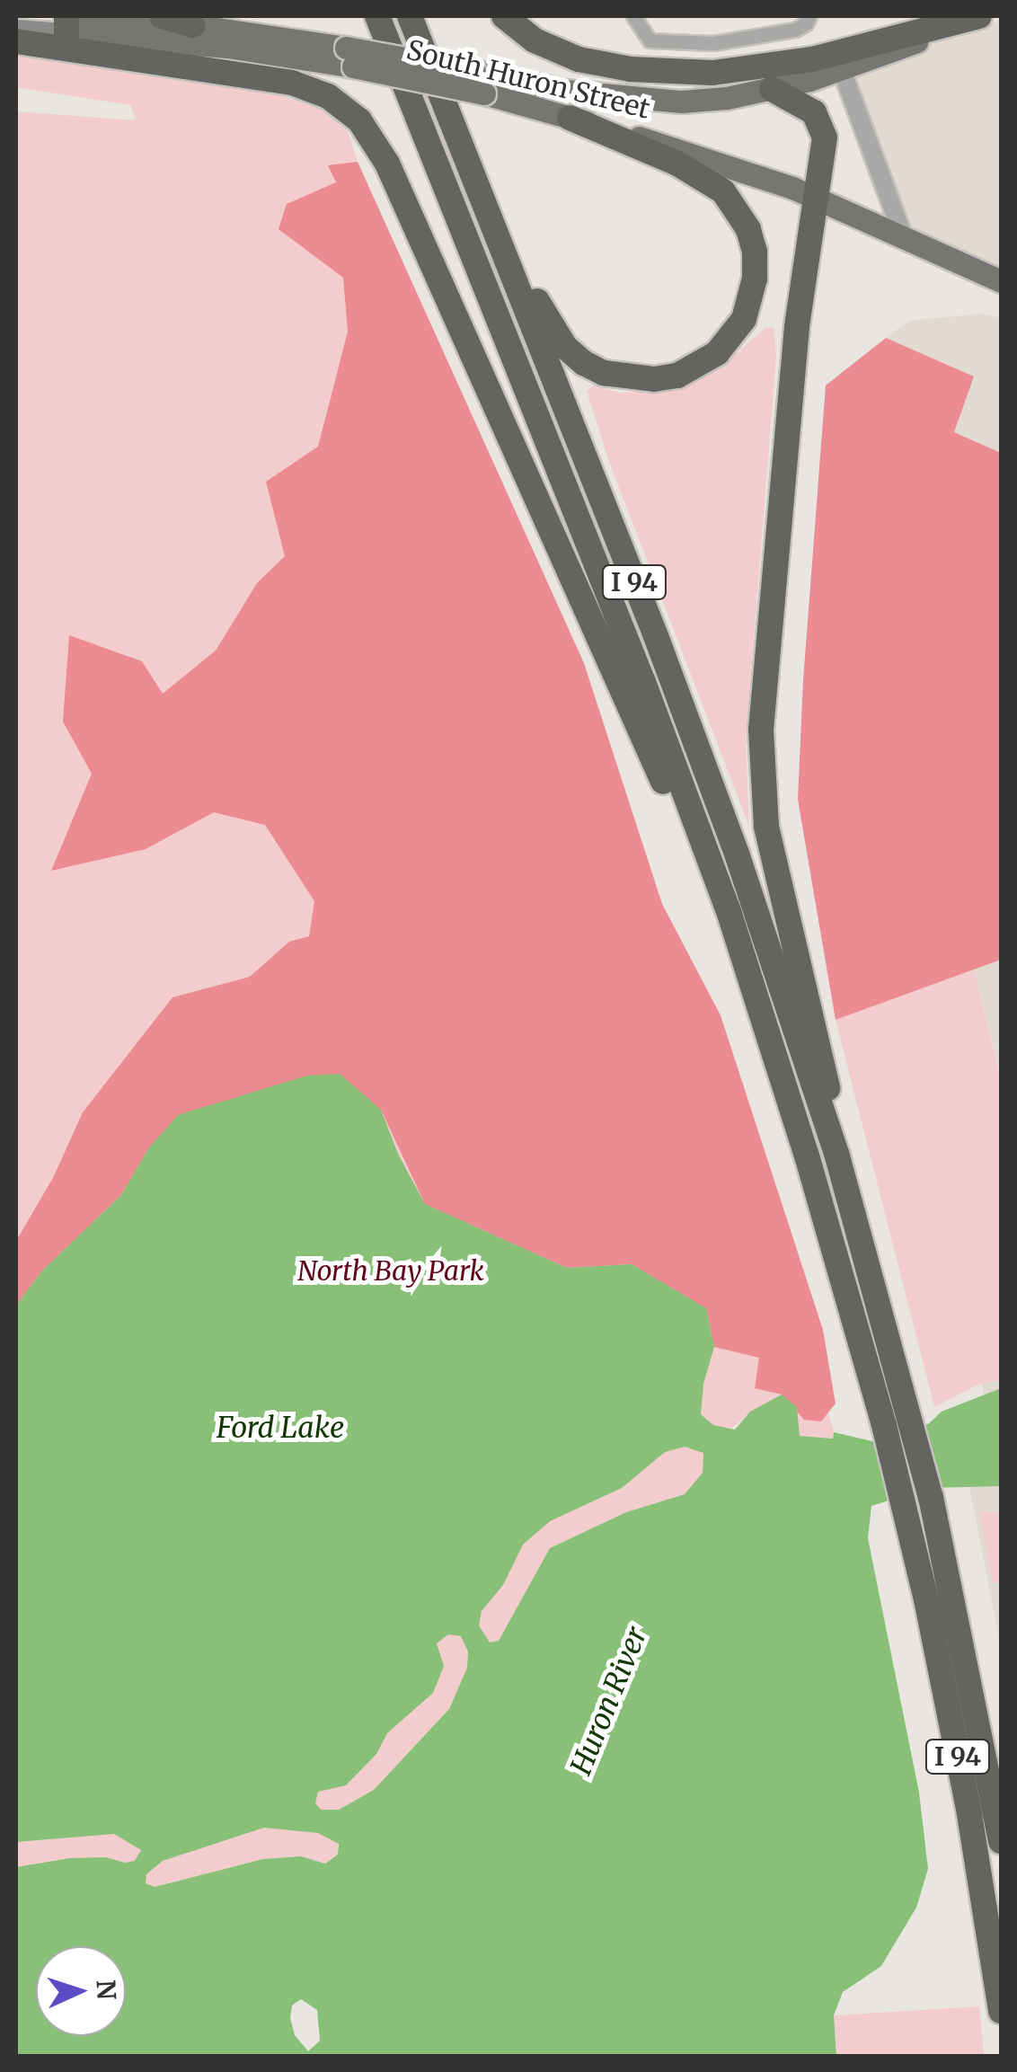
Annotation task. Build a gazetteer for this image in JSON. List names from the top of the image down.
{
  "streets": {
    "highway": ["I 94"],
    "main road": ["South Huron Street"]
  },
  "water": ["Ford Lake", "Huron River"],
  "parks": ["North Bay Park"],
  "north": "right"
}
